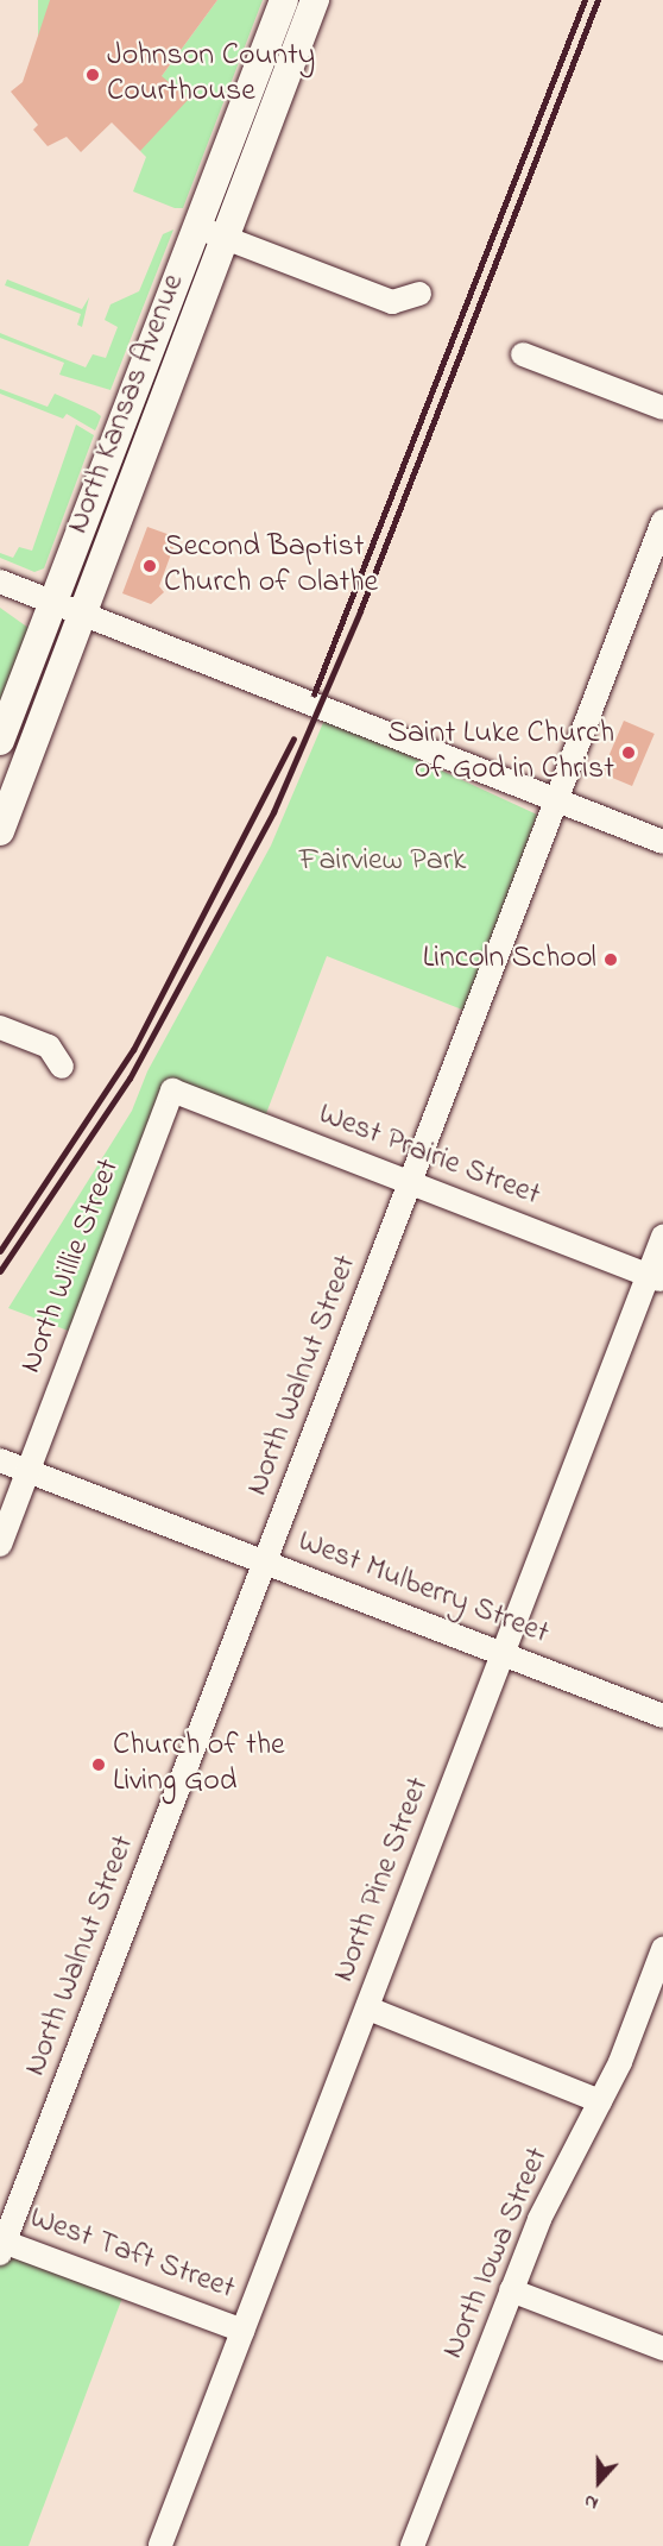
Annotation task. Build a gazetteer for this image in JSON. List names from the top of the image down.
{
  "streets": {
    "main road": ["North Kansas Avenue"],
    "street": [
      "West Prairie Street",
      "North Willie Street",
      "North Walnut Street",
      "West Mulberry Street",
      "North Pine Street",
      "North Iowa Street",
      "West Taft Street"
    ]
  },
  "crossings": [
    ["West Prairie Street", "North Willie Street"],
    ["West Prairie Street", "North Walnut Street"],
    ["West Prairie Street", "North Pine Street"],
    ["North Willie Street", "West Mulberry Street"],
    ["North Walnut Street", "West Mulberry Street"],
    ["North Walnut Street", "West Taft Street"],
    ["West Mulberry Street", "North Pine Street"],
    ["North Pine Street", "West Taft Street"]
  ],
  "parks": ["Fairview Park"],
  "places": [
    "Johnson County Courthouse",
    "Second Baptist Church of Olathe",
    "Saint Luke Church of God in Christ",
    "Lincoln School",
    "Church of the Living God"
  ],
  "north": "bottom"
}
